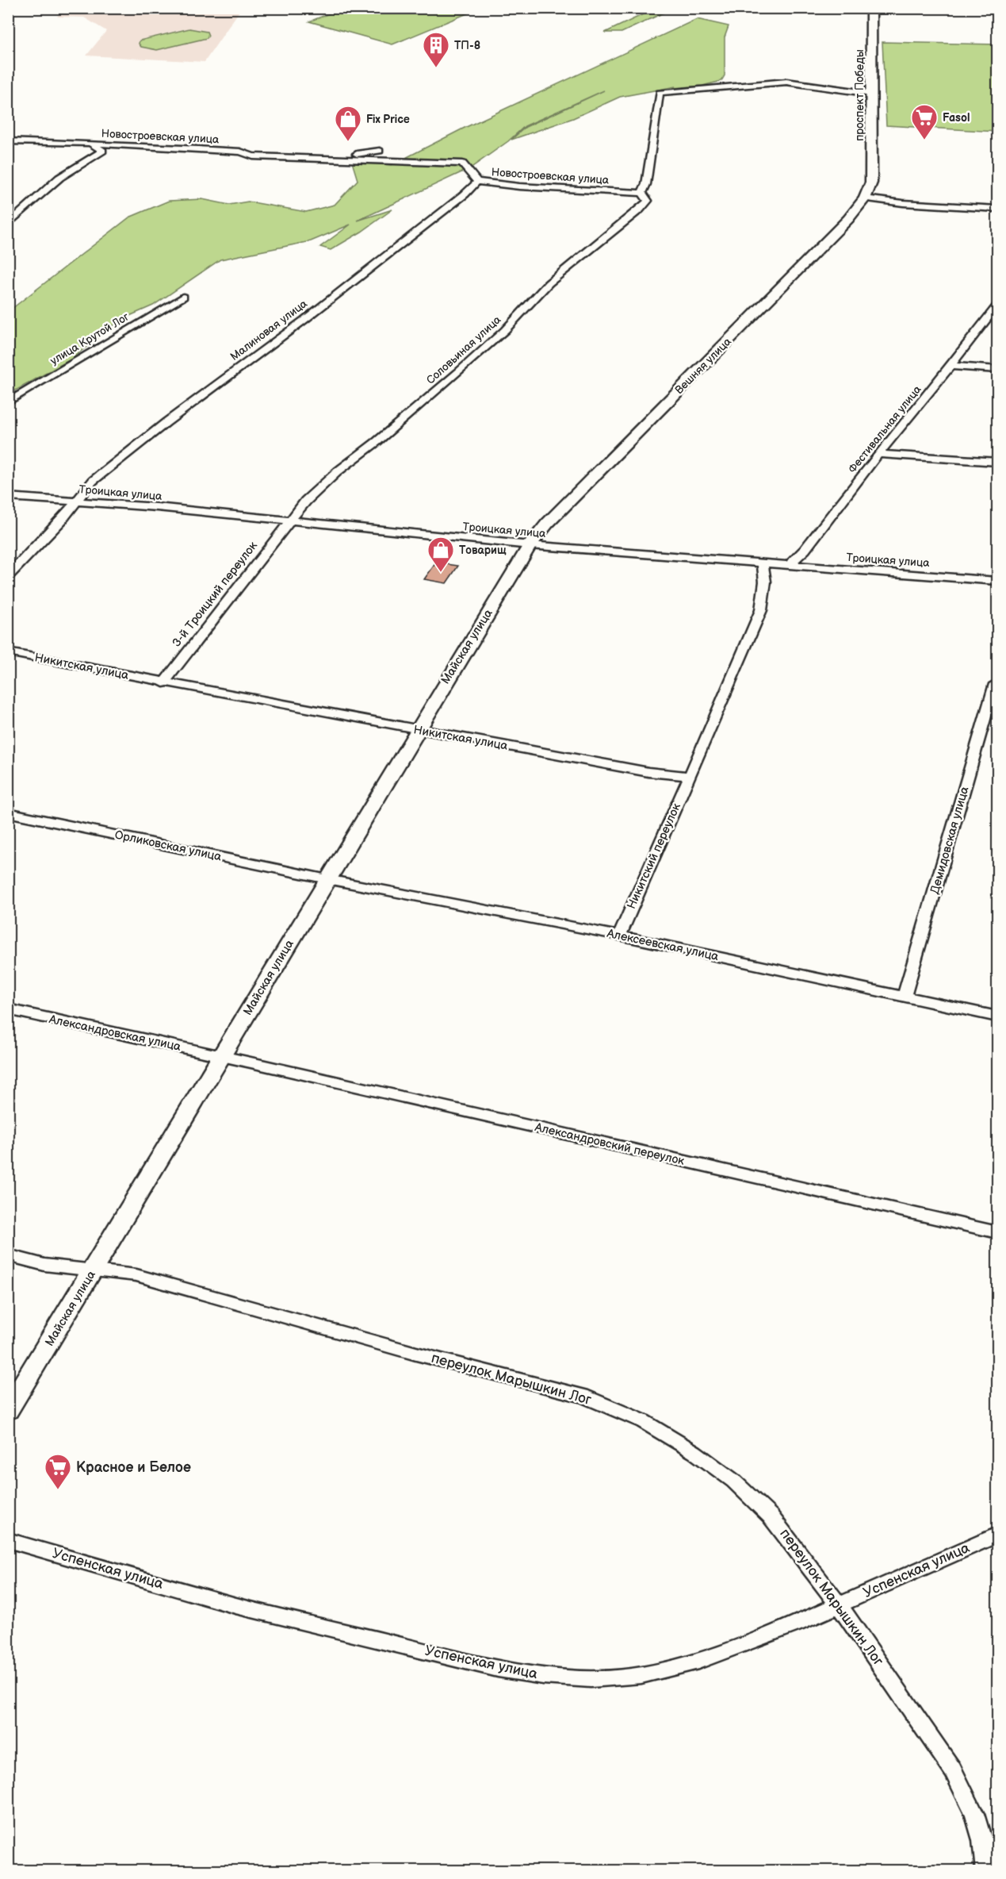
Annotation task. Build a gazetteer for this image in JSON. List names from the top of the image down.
{
  "streets": {
    "street": [
      "проспект Победы",
      "Новостроевская улица",
      "Малиновая улица",
      "улица Крутой Лог",
      "Соловьиная улица",
      "Вешняя улица",
      "Фестивальная улица",
      "Троицкая улица",
      "3-й Троицкий переулок",
      "Майская улица",
      "Никитская улица",
      "Демидовская улица",
      "Орликовская улица",
      "Никитский переулок",
      "Алексеевская улица",
      "Александровская улица",
      "Александровский переулок",
      "переулок Марышкин Лог",
      "Успенская улица"
    ]
  },
  "crossings": [
    ["проспект Победы", "Вешняя улица"],
    ["Новостроевская улица", "Малиновая улица"],
    ["Новостроевская улица", "Соловьиная улица"],
    ["Малиновая улица", "Троицкая улица"],
    ["Соловьиная улица", "Троицкая улица"],
    ["Соловьиная улица", "3-й Троицкий переулок"],
    ["Вешняя улица", "Троицкая улица"],
    ["Вешняя улица", "Майская улица"],
    ["Фестивальная улица", "Троицкая улица"],
    ["Троицкая улица", "3-й Троицкий переулок"],
    ["Троицкая улица", "Майская улица"],
    ["3-й Троицкий переулок", "Никитская улица"],
    ["Майская улица", "Никитская улица"],
    ["Майская улица", "Орликовская улица"],
    ["Майская улица", "Алексеевская улица"],
    ["Майская улица", "Александровская улица"],
    ["Майская улица", "Александровский переулок"],
    ["Майская улица", "переулок Марышкин Лог"],
    ["Никитская улица", "Никитский переулок"],
    ["Демидовская улица", "Алексеевская улица"],
    ["Орликовская улица", "Алексеевская улица"],
    ["Никитский переулок", "Алексеевская улица"],
    ["Александровская улица", "Александровский переулок"],
    ["переулок Марышкин Лог", "Успенская улица"]
  ],
  "places": {
    "building": ["ТП-8"],
    "supermarket": ["Fasol", "Красное и Белое"],
    "shop": ["Fix Price", "Товарищ"]
  }
}
